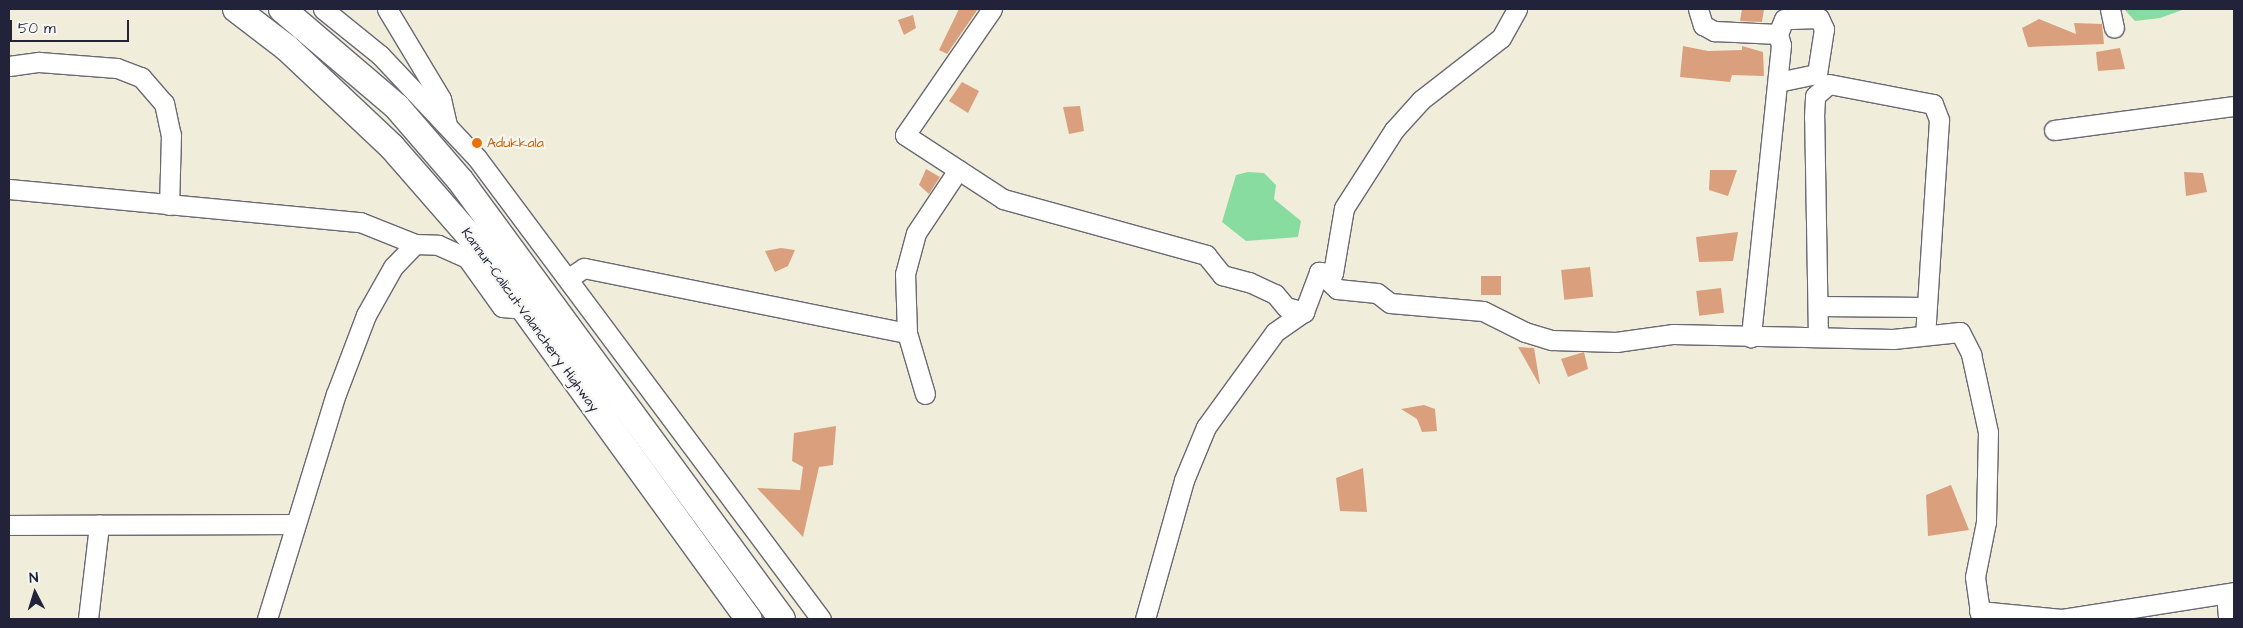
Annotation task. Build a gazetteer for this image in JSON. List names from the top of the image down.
{
  "streets": {
    "highway": ["Kannur-Calicut-Valanchery Highway"]
  },
  "places": ["Adukkala"],
  "scale_bar": "50 m",
  "north": "top"
}
